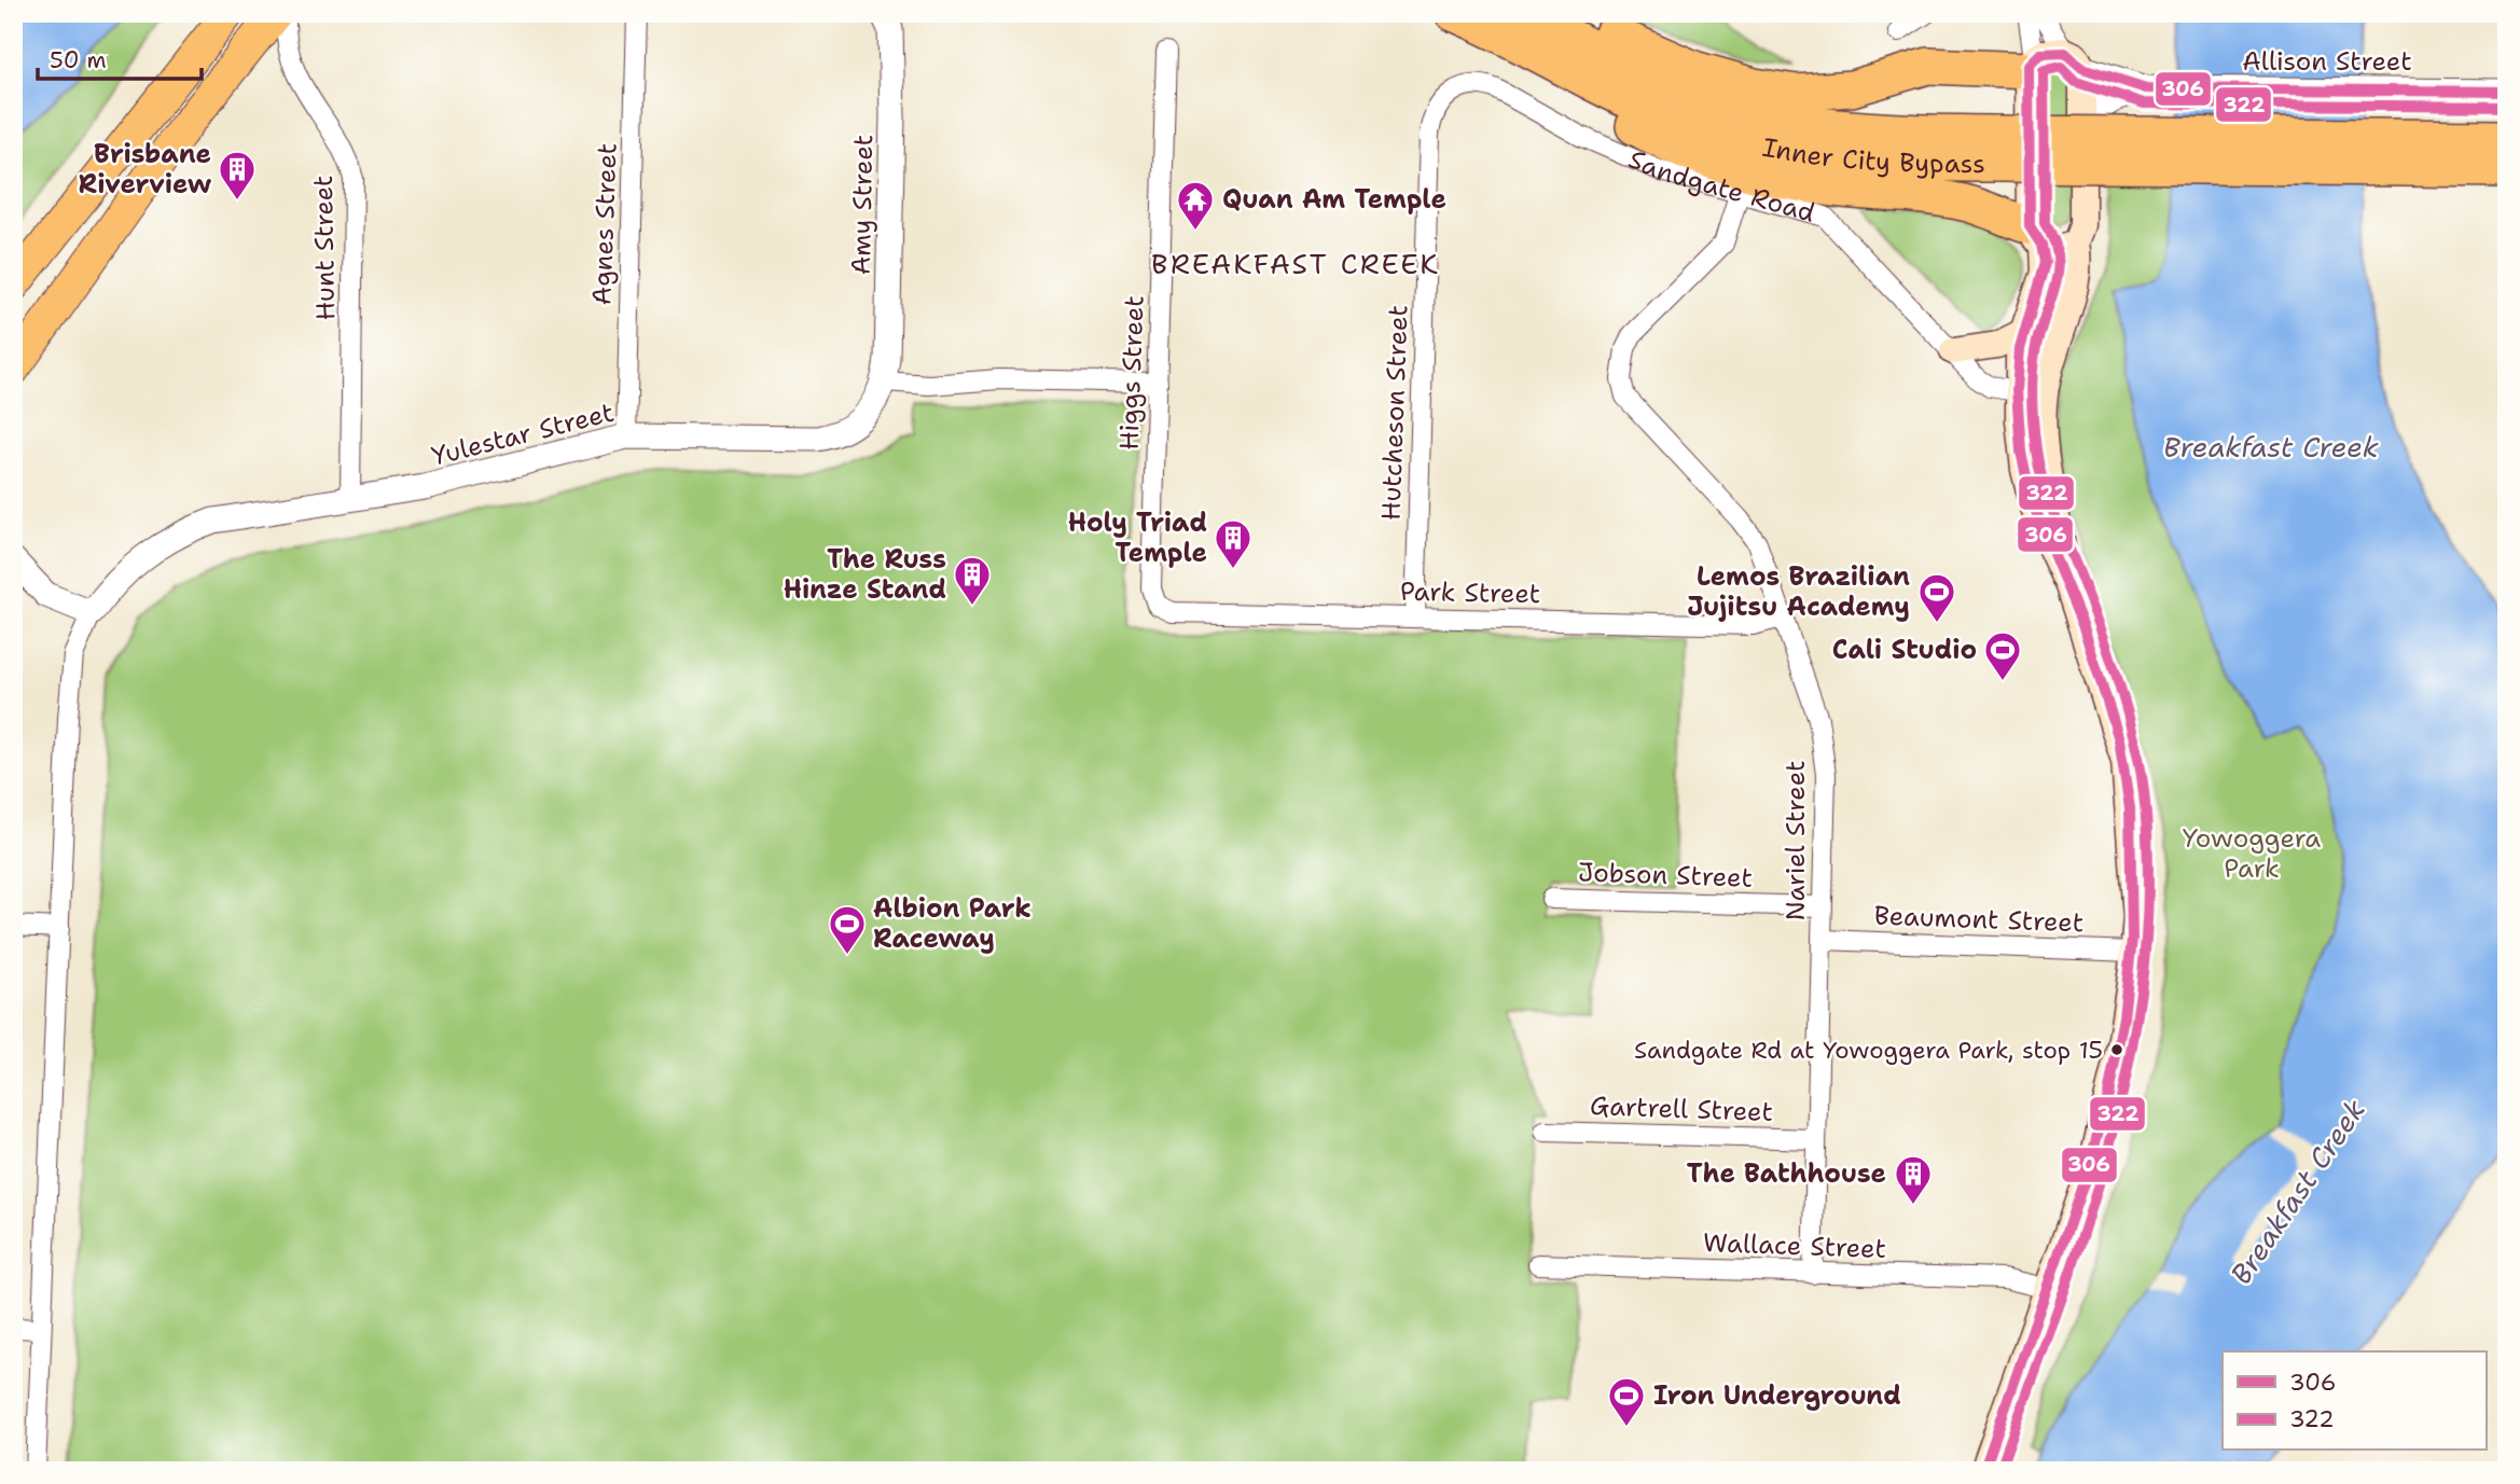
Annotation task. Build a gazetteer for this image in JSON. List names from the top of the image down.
{
  "streets": {
    "highway": ["Inner City Bypass"],
    "street": [
      "Allison Street",
      "Sandgate Road",
      "Amy Street",
      "Agnes Street",
      "Hunt Street",
      "Higgs Street",
      "Hutcheson Street",
      "Yulestar Street",
      "Park Street",
      "Nariel Street",
      "Jobson Street",
      "Beaumont Street",
      "Gartrell Street",
      "Wallace Street"
    ]
  },
  "crossings": [
    ["Sandgate Road", "Hutcheson Street"],
    ["Sandgate Road", "Nariel Street"],
    ["Amy Street", "Yulestar Street"],
    ["Agnes Street", "Yulestar Street"],
    ["Hunt Street", "Yulestar Street"],
    ["Higgs Street", "Park Street"],
    ["Hutcheson Street", "Park Street"],
    ["Park Street", "Nariel Street"],
    ["Nariel Street", "Jobson Street"],
    ["Nariel Street", "Beaumont Street"],
    ["Nariel Street", "Gartrell Street"],
    ["Nariel Street", "Wallace Street"]
  ],
  "districts": ["BREAKFAST CREEK"],
  "water": ["Breakfast Creek"],
  "parks": ["Yowoggera Park"],
  "places": {
    "building": [
      "Brisbane Riverview",
      "Holy Triad Temple",
      "The Russ Hinze Stand",
      "The Bathhouse"
    ],
    "temple": ["Quan Am Temple"],
    "sports": [
      "Lemos Brazilian Jujitsu Academy",
      "Cali Studio",
      "Albion Park Raceway",
      "Iron Underground"
    ],
    "other": ["Sandgate Rd at Yowoggera Park, stop 15"]
  },
  "lines": ["transit line 306", "transit line 322"],
  "legend": ["306", "322"],
  "scale_bar": "50 m"
}
